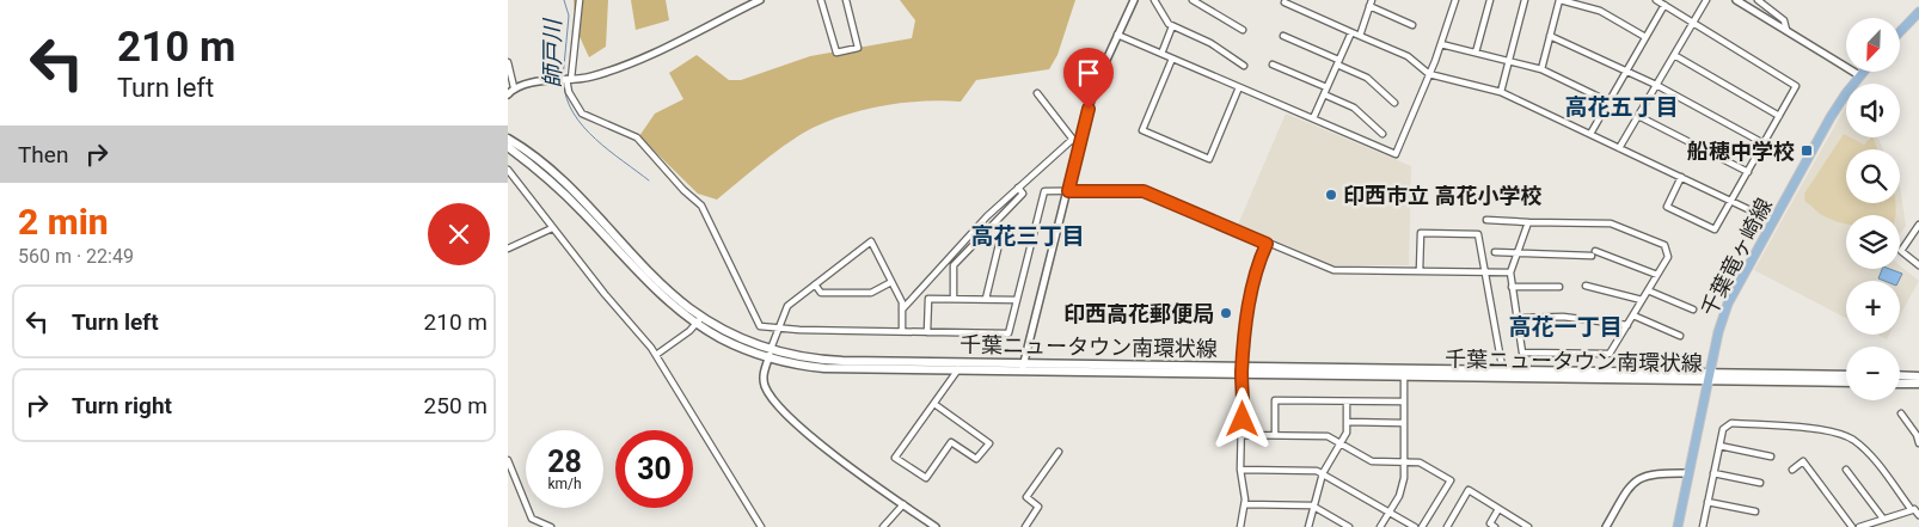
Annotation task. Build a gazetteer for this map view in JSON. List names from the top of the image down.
{
  "streets": {
    "main road": ["千葉竜ヶ崎線", "千葉ニュータウン南環状線"]
  },
  "crossings": [
    ["千葉竜ヶ崎線", "千葉ニュータウン南環状線"]
  ],
  "districts": ["高花五丁目", "高花三丁目", "高花一丁目"],
  "water": ["師戸川"],
  "places": {
    "transit": ["船穂中学校"],
    "other": ["印西市立 高花小学校", "印西高花郵便局"]
  },
  "north": "bottom left",
  "page": {
    "turn": ["210 m", "Turn left"],
    "map_buttons": ["+", "−"],
    "then": "Then",
    "heading": ["2 min", "560 m · 22:49"],
    "list": [
      {
        "name": "Turn left",
        "value": "210 m"
      },
      {
        "name": "Turn right",
        "value": "250 m"
      }
    ],
    "speed": "28 km/h",
    "limit": "30"
  }
}
